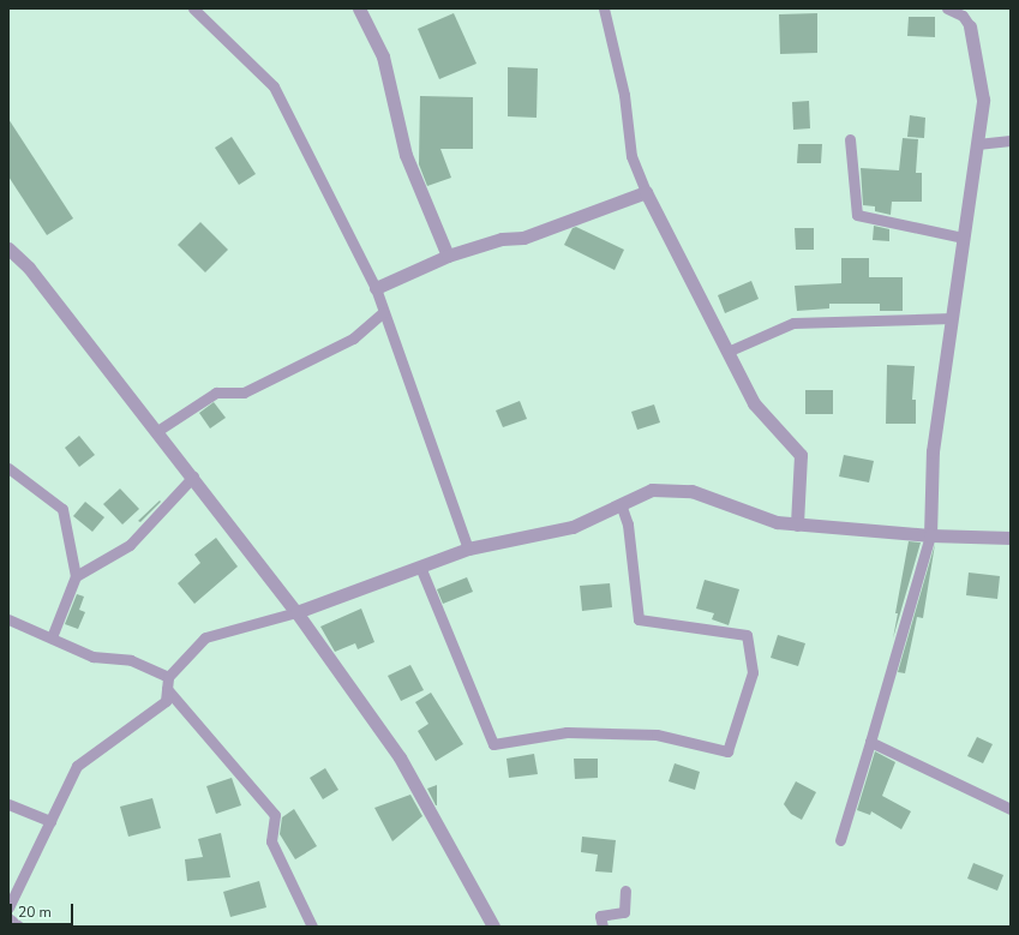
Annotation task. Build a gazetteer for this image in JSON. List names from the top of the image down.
{
  "scale_bar": "20 m"
}
